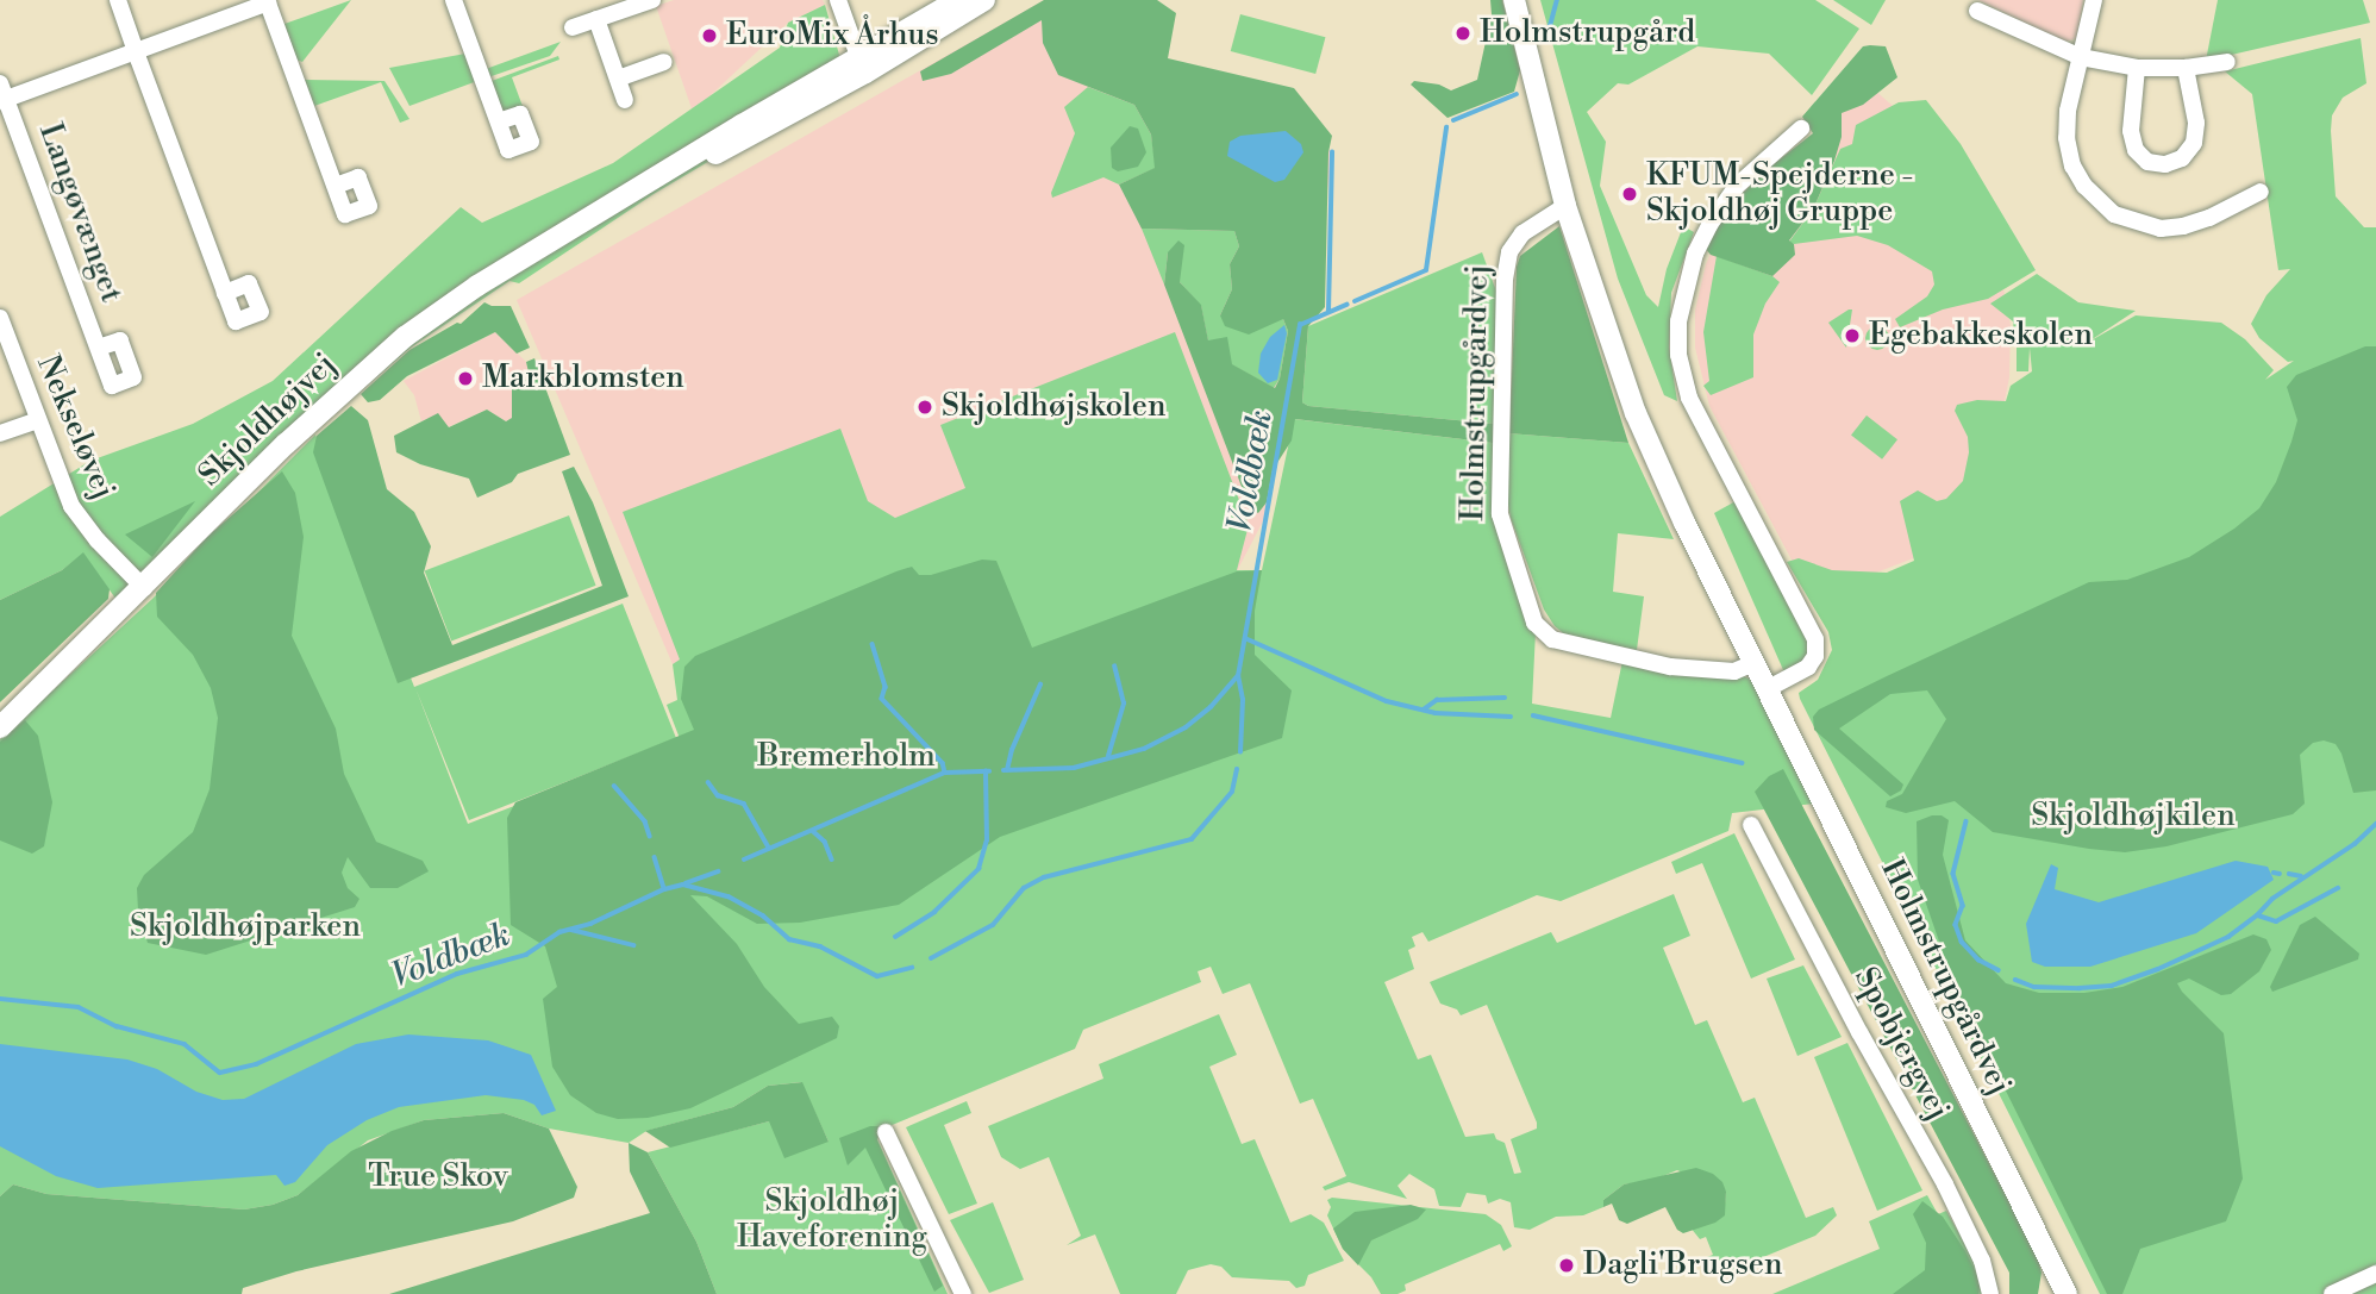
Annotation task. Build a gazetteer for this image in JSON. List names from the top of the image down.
{
  "streets": {
    "street": [
      "Langøvænget",
      "Holmstrupgårdvej",
      "Skjoldhøjvej",
      "Nekseløvej",
      "Spobjergvej"
    ]
  },
  "crossings": [
    ["Skjoldhøjvej", "Nekseløvej"]
  ],
  "water": ["Voldbæk"],
  "parks": [
    "Bremerholm",
    "Skjoldhøjkilen",
    "Skjoldhøjparken",
    "True Skov",
    "Skjoldhøj Haveforening"
  ],
  "places": [
    "Holmstrupgård",
    "EuroMix Århus",
    "KFUM-Spejderne - Skjoldhøj Gruppe",
    "Egebakkeskolen",
    "Markblomsten",
    "Skjoldhøjskolen",
    "Dagli'Brugsen"
  ]
}
